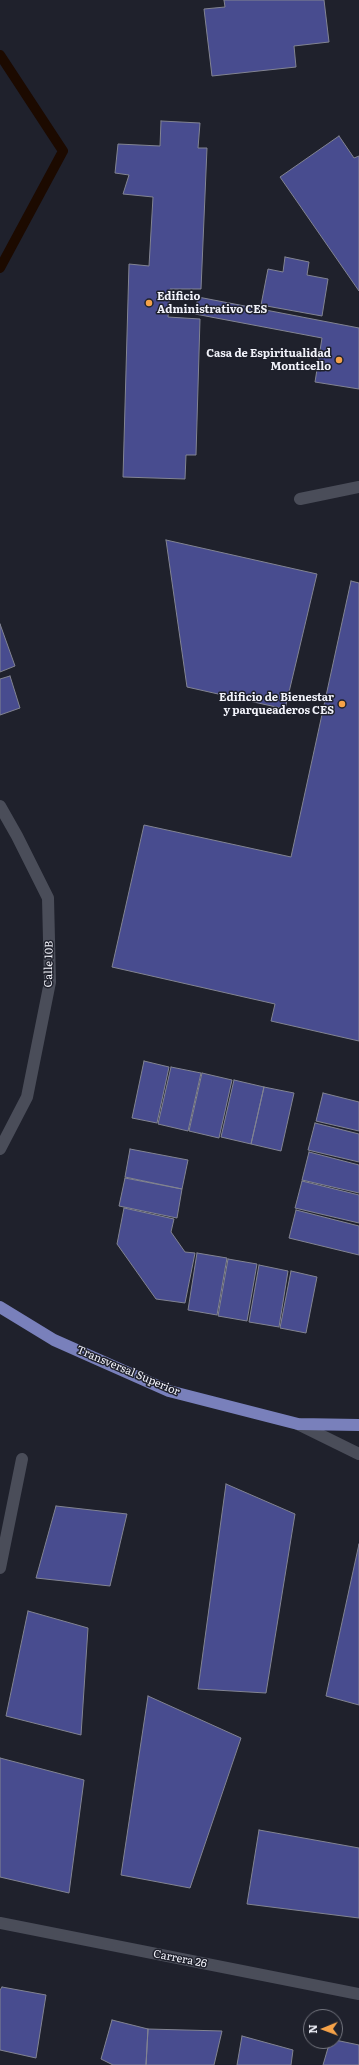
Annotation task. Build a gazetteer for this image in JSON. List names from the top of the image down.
{
  "streets": {
    "main road": ["Transversal Superior"],
    "street": ["Calle 10B", "Carrera 26"]
  },
  "places": ["Edificio Administrativo CES", "Casa de Espiritualidad Monticello", "Edificio de Bienestar y parqueaderos CES"],
  "north": "left"
}
